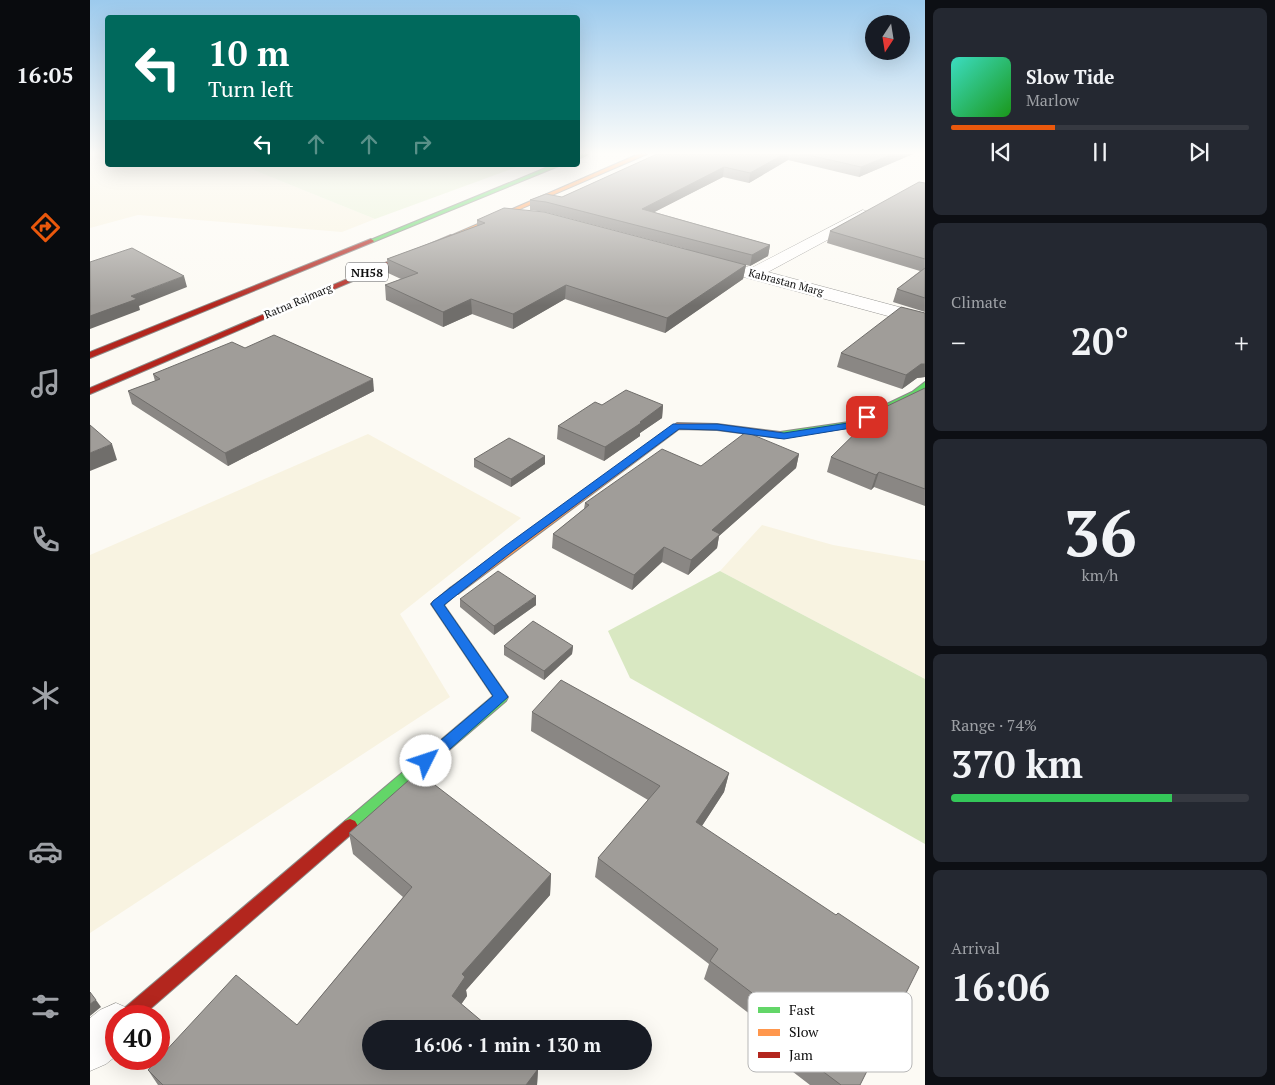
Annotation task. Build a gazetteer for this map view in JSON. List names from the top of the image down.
{
  "streets": {
    "main road": ["NH58", "Ratna Rajmarg"],
    "street": ["Kabrastan Marg"]
  },
  "legend": ["Fast", "Slow", "Jam"],
  "north": "bottom",
  "page": {
    "tabs": "16:05",
    "turn": ["10 m", "Turn left"],
    "song": ["Slow Tide", "Marlow"],
    "tile": [
      "Climate",
      ["36", "km/h"],
      ["Range · 74%", "370 km"],
      ["Arrival", "16:06"]
    ],
    "heat": ["−", "20°", "+"],
    "limit": "40",
    "trip": "16:06 · 1 min · 130 m"
  }
}
